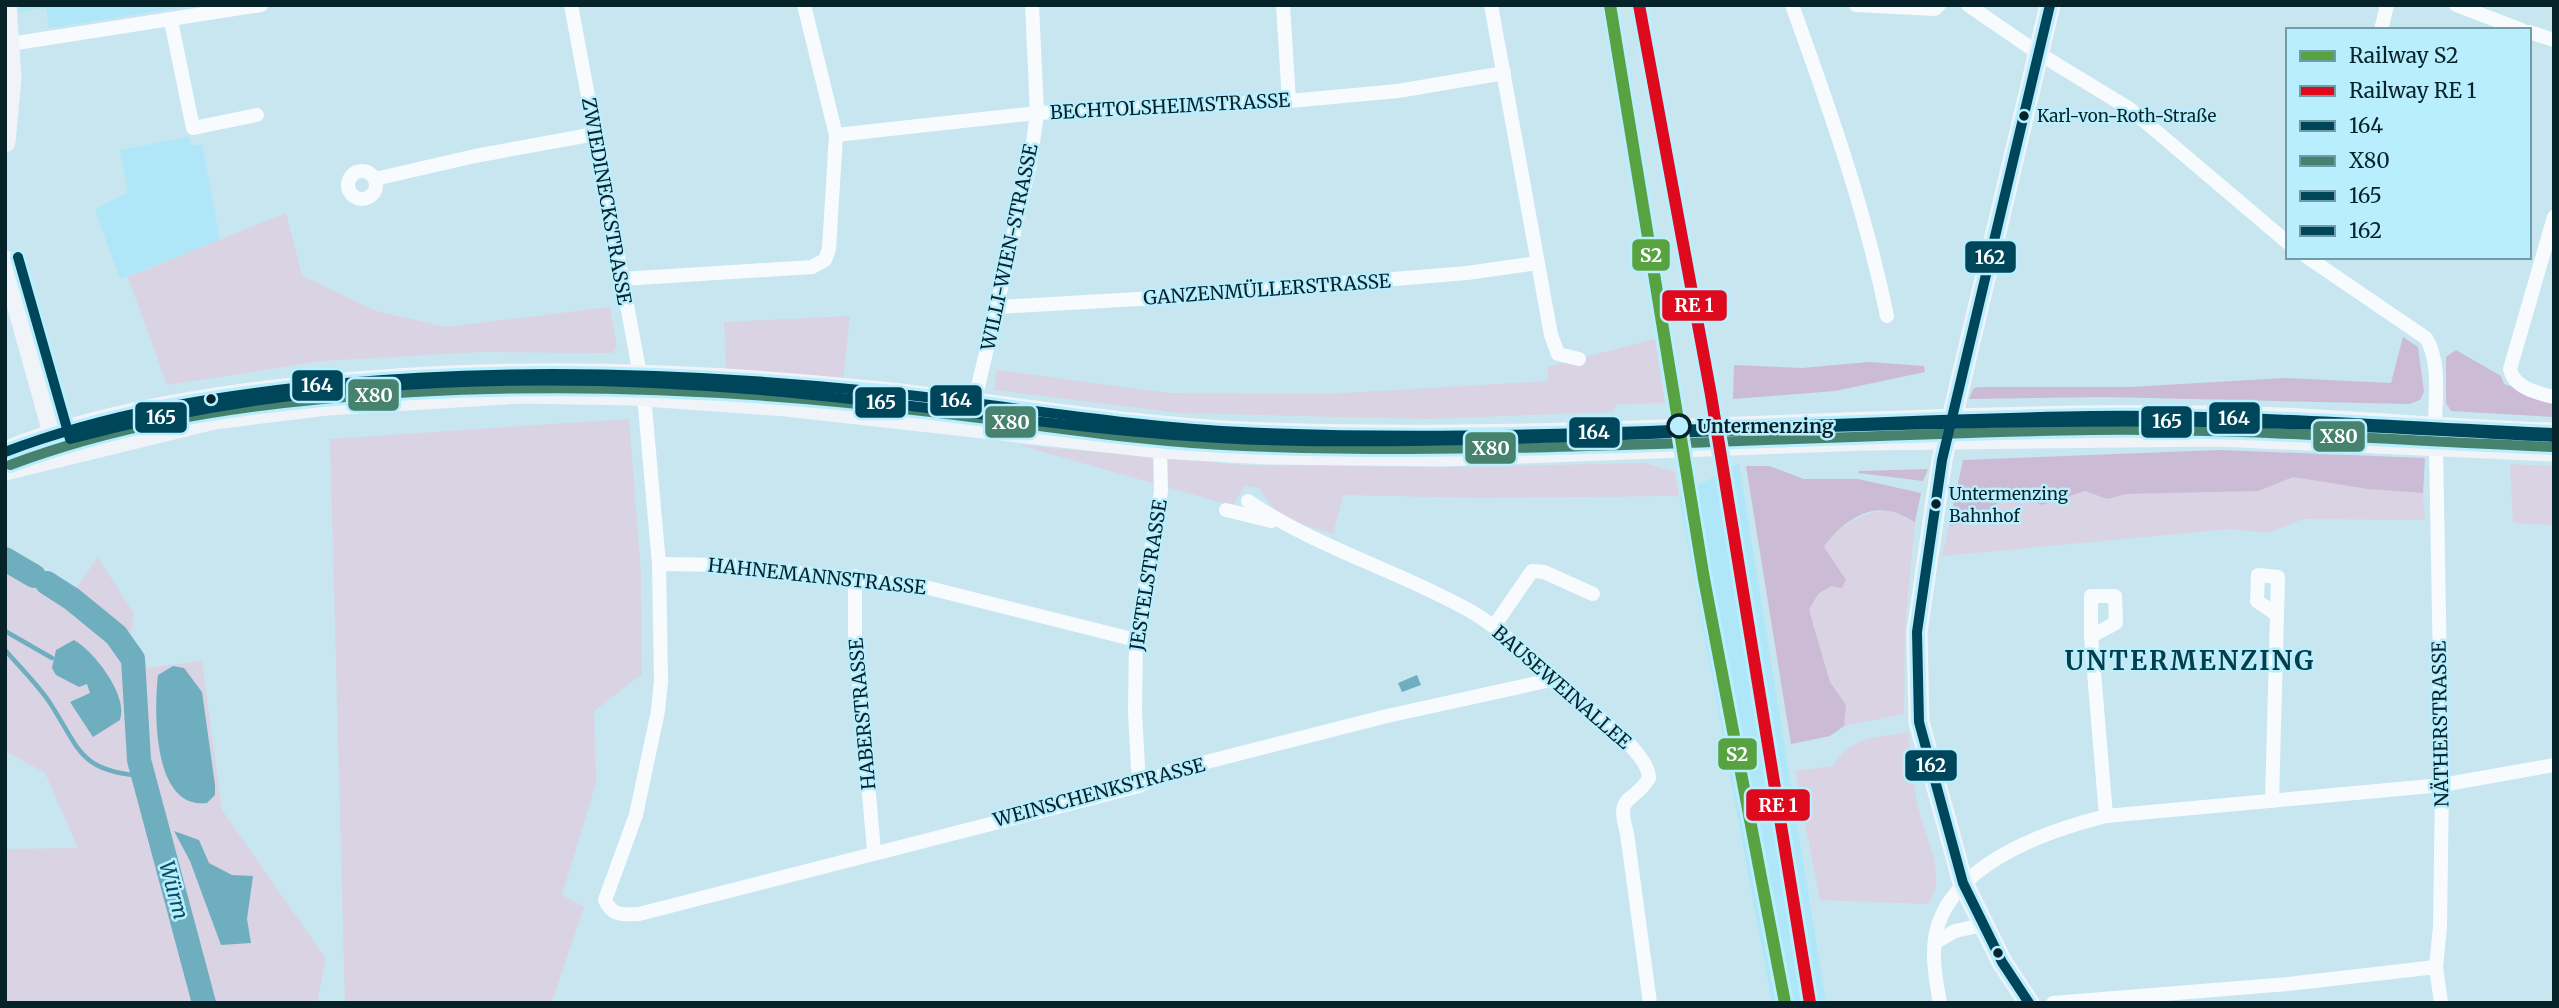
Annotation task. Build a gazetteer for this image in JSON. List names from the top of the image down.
{
  "streets": {
    "street": [
      "BECHTOLSHEIMSTRASSE",
      "ZWIEDINECKSTRASSE",
      "WILLI-WIEN-STRASSE",
      "GANZENMÜLLERSTRASSE",
      "JESTELSTRASSE",
      "HAHNEMANNSTRASSE",
      "BAUSEWEINALLEE",
      "HABERSTRASSE",
      "NÄTHERSTRASSE",
      "WEINSCHENKSTRASSE"
    ]
  },
  "crossings": [
    ["BECHTOLSHEIMSTRASSE", "WILLI-WIEN-STRASSE"],
    ["ZWIEDINECKSTRASSE", "HAHNEMANNSTRASSE"],
    ["ZWIEDINECKSTRASSE", "WEINSCHENKSTRASSE"],
    ["WILLI-WIEN-STRASSE", "GANZENMÜLLERSTRASSE"],
    ["JESTELSTRASSE", "HAHNEMANNSTRASSE"],
    ["JESTELSTRASSE", "WEINSCHENKSTRASSE"],
    ["HAHNEMANNSTRASSE", "HABERSTRASSE"],
    ["BAUSEWEINALLEE", "WEINSCHENKSTRASSE"],
    ["HABERSTRASSE", "WEINSCHENKSTRASSE"]
  ],
  "districts": ["UNTERMENZING"],
  "water": ["Würm"],
  "places": ["Karl-von-Roth-Straße", "Untermenzing", "Untermenzing Bahnhof"],
  "lines": [
    "rail line S2",
    "transit line 162",
    "transit line 165",
    "transit line 164",
    "transit line X80"
  ],
  "legend": [
    "Railway S2",
    "Railway RE 1",
    "164",
    "X80",
    "165",
    "162"
  ]
}
